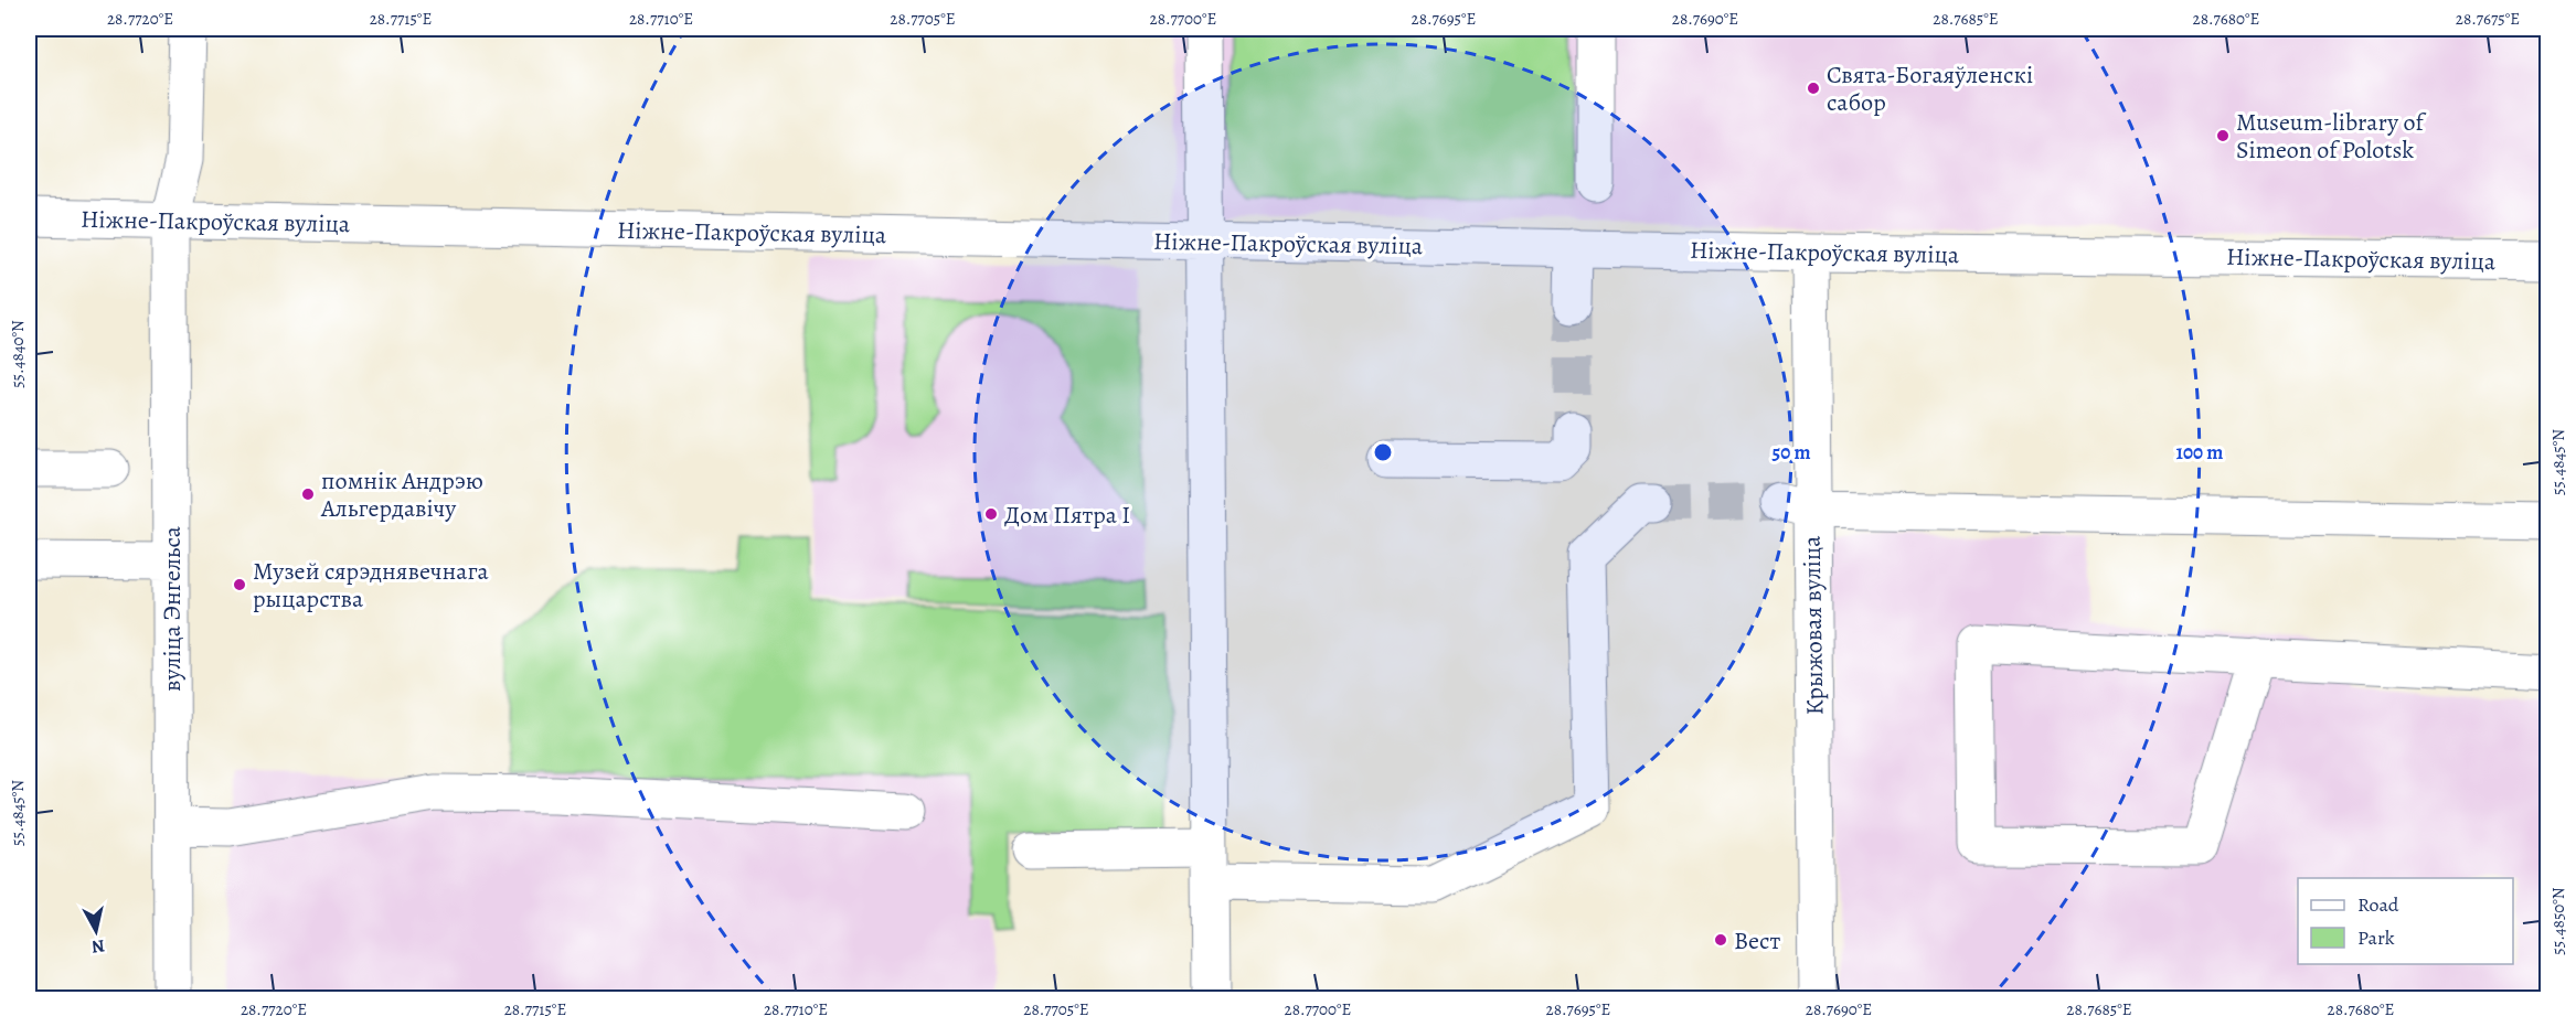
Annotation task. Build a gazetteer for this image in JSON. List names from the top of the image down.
{
  "streets": {
    "street": ["Ніжне-Пакроўская вуліца", "вуліца Энгельса", "Крыжовая вуліца"]
  },
  "crossings": [
    ["Ніжне-Пакроўская вуліца", "вуліца Энгельса"],
    ["Ніжне-Пакроўская вуліца", "Крыжовая вуліца"]
  ],
  "places": [
    "Свята-Богаяўленскі сабор",
    "Museum-library of Simeon of Polotsk",
    "помнік Андрэю Альгердавічу",
    "Дом Пятра І",
    "Музей сярэднявечнага рыцарства",
    "Вест"
  ],
  "legend": ["Road", "Park"],
  "north": "bottom",
  "coordinates": [
    "28.7720°E",
    "28.7715°E",
    "28.7710°E",
    "28.7705°E",
    "28.7700°E",
    "28.7695°E",
    "28.7690°E",
    "28.7685°E",
    "28.7680°E",
    "28.7675°E",
    "55.4840°N",
    "55.4845°N",
    "55.4850°N"
  ],
  "rings": ["50 m", "100 m"]
}
